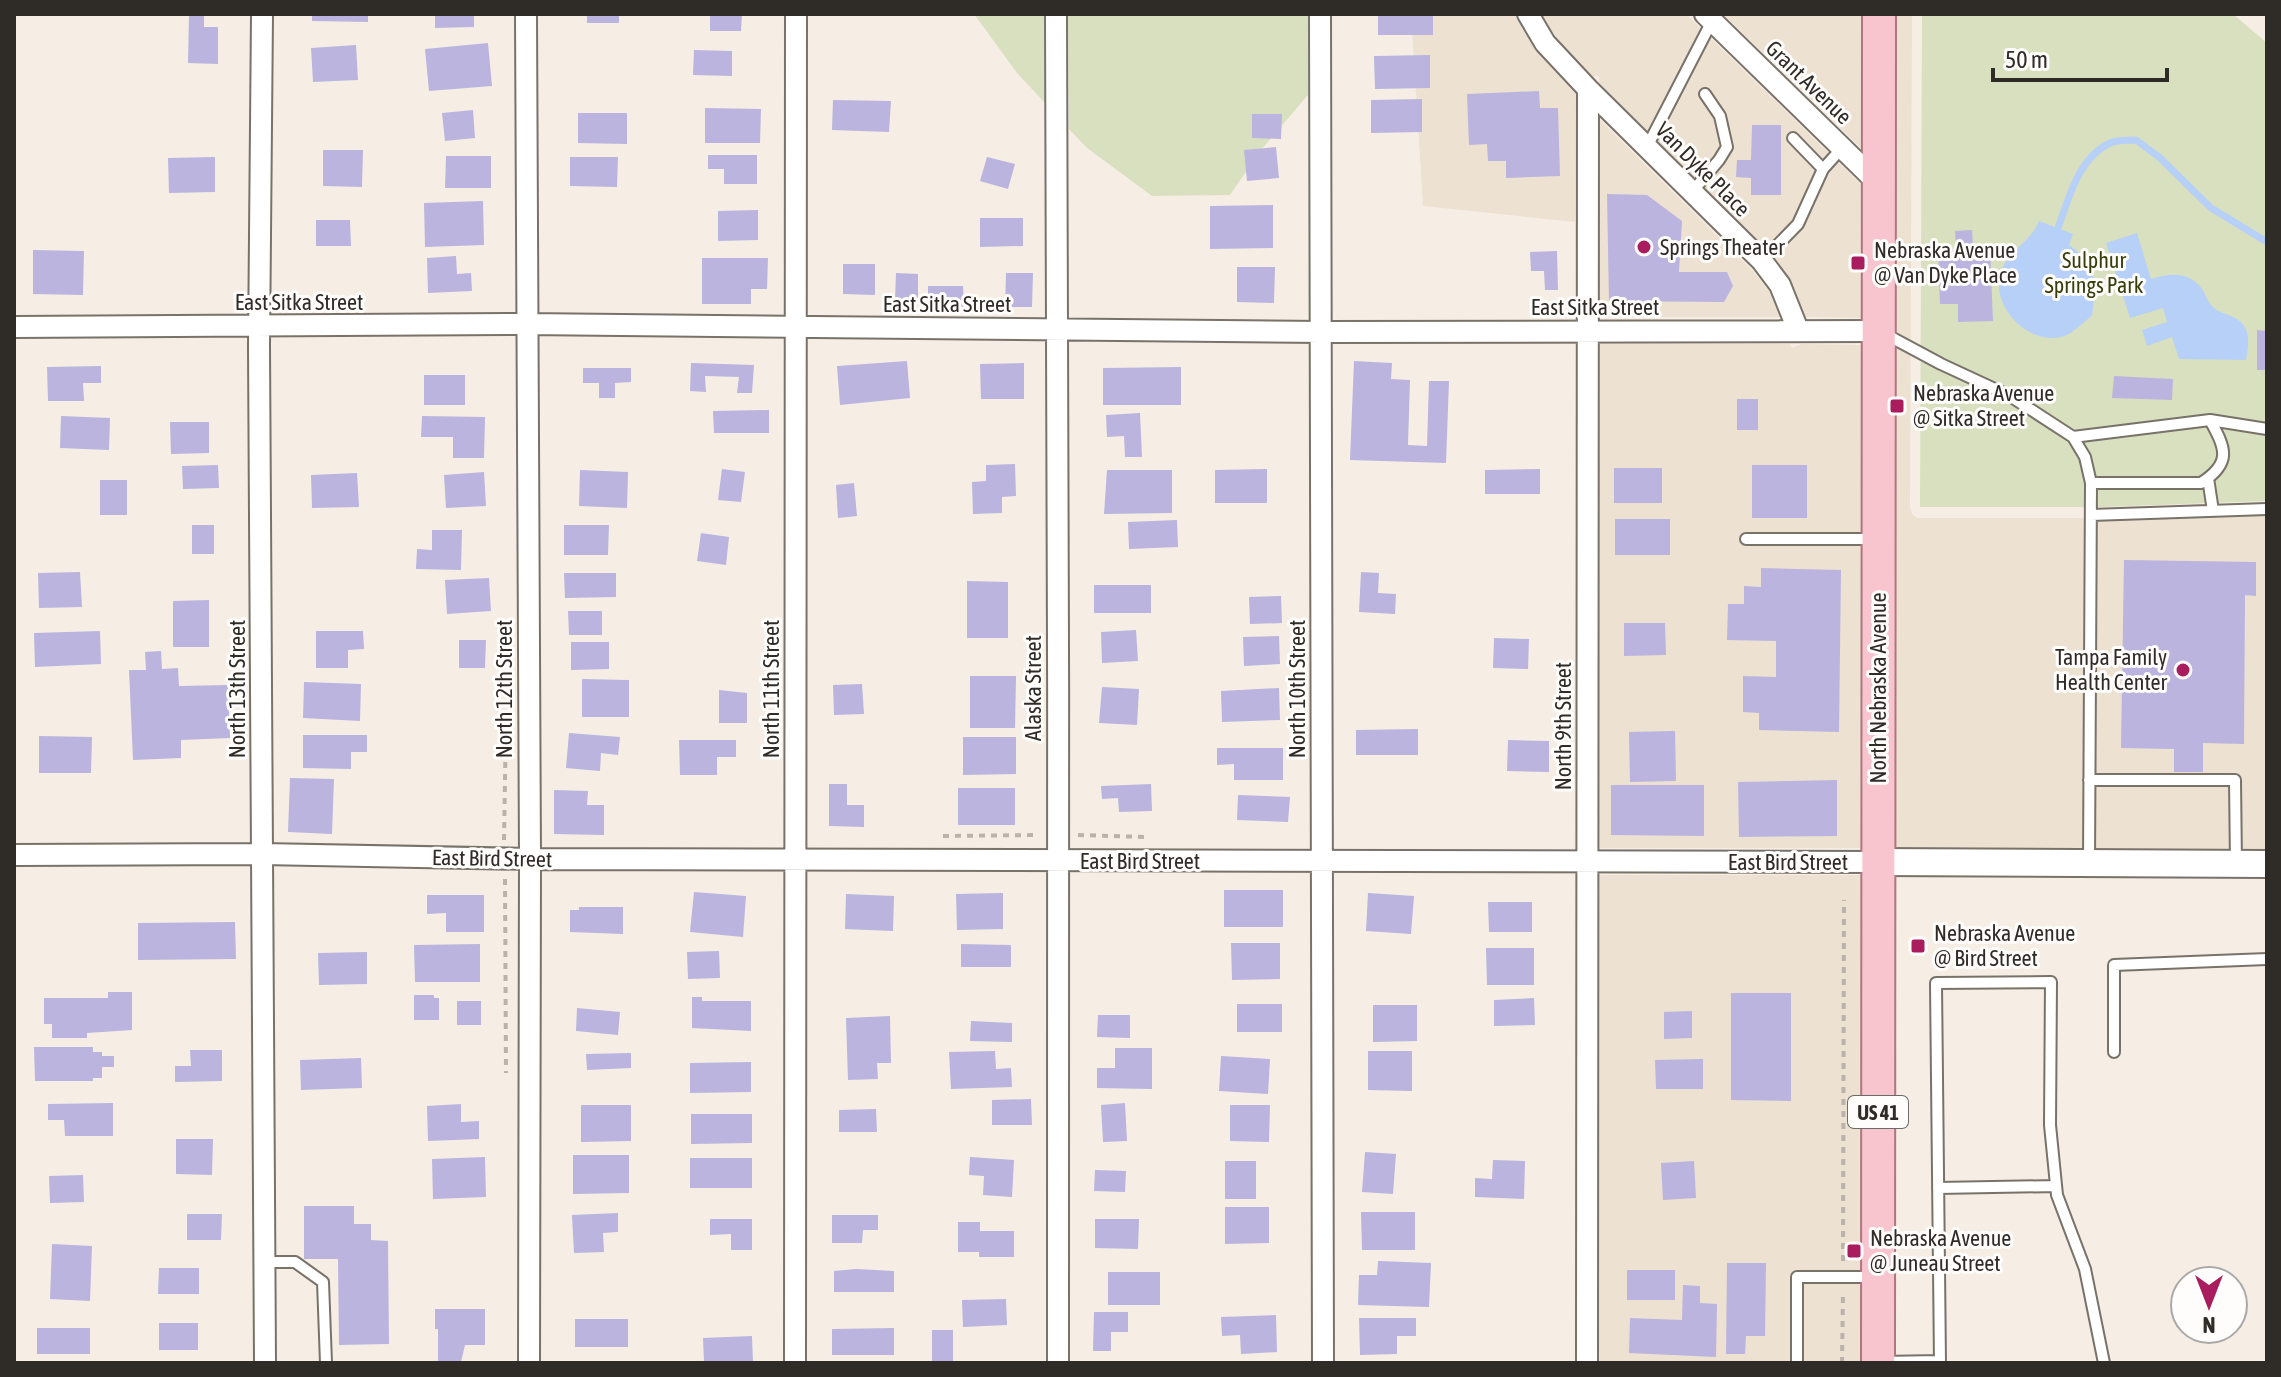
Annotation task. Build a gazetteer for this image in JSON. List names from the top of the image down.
{
  "streets": {
    "main road": ["North Nebraska Avenue", "US 41"],
    "street": [
      "Grant Avenue",
      "Van Dyke Place",
      "East Sitka Street",
      "Alaska Street",
      "North 13th Street",
      "North 12th Street",
      "North 11th Street",
      "North 10th Street",
      "North 9th Street",
      "East Bird Street"
    ]
  },
  "crossings": [
    ["Grant Avenue", "North Nebraska Avenue"],
    ["Van Dyke Place", "East Sitka Street"],
    ["Van Dyke Place", "North 9th Street"],
    ["East Sitka Street", "Alaska Street"],
    ["East Sitka Street", "North Nebraska Avenue"],
    ["East Sitka Street", "North 13th Street"],
    ["East Sitka Street", "North 12th Street"],
    ["East Sitka Street", "North 11th Street"],
    ["East Sitka Street", "North 10th Street"],
    ["East Sitka Street", "North 9th Street"],
    ["Alaska Street", "East Bird Street"],
    ["North Nebraska Avenue", "East Bird Street"],
    ["North 13th Street", "East Bird Street"],
    ["North 12th Street", "East Bird Street"],
    ["North 11th Street", "East Bird Street"],
    ["North 10th Street", "East Bird Street"],
    ["North 9th Street", "East Bird Street"]
  ],
  "parks": ["Sulphur Springs Park"],
  "places": {
    "other": ["Springs Theater", "Tampa Family Health Center"],
    "transit": [
      "Nebraska Avenue @ Van Dyke Place",
      "Nebraska Avenue @ Sitka Street",
      "Nebraska Avenue @ Bird Street",
      "Nebraska Avenue @ Juneau Street"
    ]
  },
  "scale_bar": "50 m",
  "north": "bottom"
}
